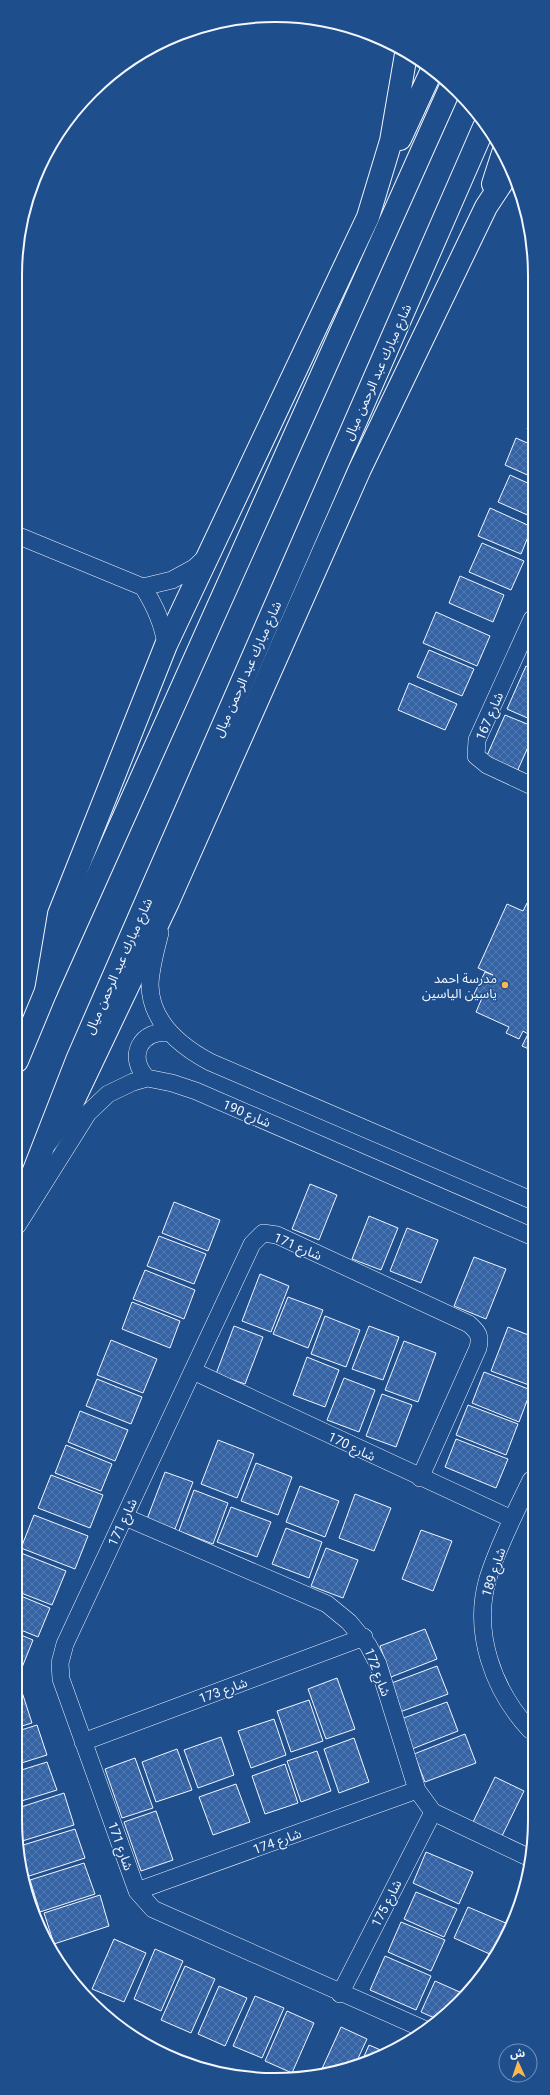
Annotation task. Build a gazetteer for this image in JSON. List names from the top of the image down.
{
  "streets": {
    "main road": ["شارع مبارك عبد الرحمن ميال"],
    "street": [
      "شارع 167",
      "شارع 190",
      "شارع 171",
      "شارع 170",
      "شارع 189",
      "شارع 172",
      "شارع 173",
      "شارع 174",
      "شارع 175"
    ]
  },
  "crossings": [
    ["شارع 171", "شارع 170"],
    ["شارع 171", "شارع 172"],
    ["شارع 171", "شارع 173"],
    ["شارع 171", "شارع 174"],
    ["شارع 171", "شارع 175"],
    ["شارع 170", "شارع 189"],
    ["شارع 172", "شارع 173"],
    ["شارع 172", "شارع 174"],
    ["شارع 172", "شارع 175"]
  ],
  "places": ["مدرسة احمد ياسين الياسين"],
  "north": "top"
}
